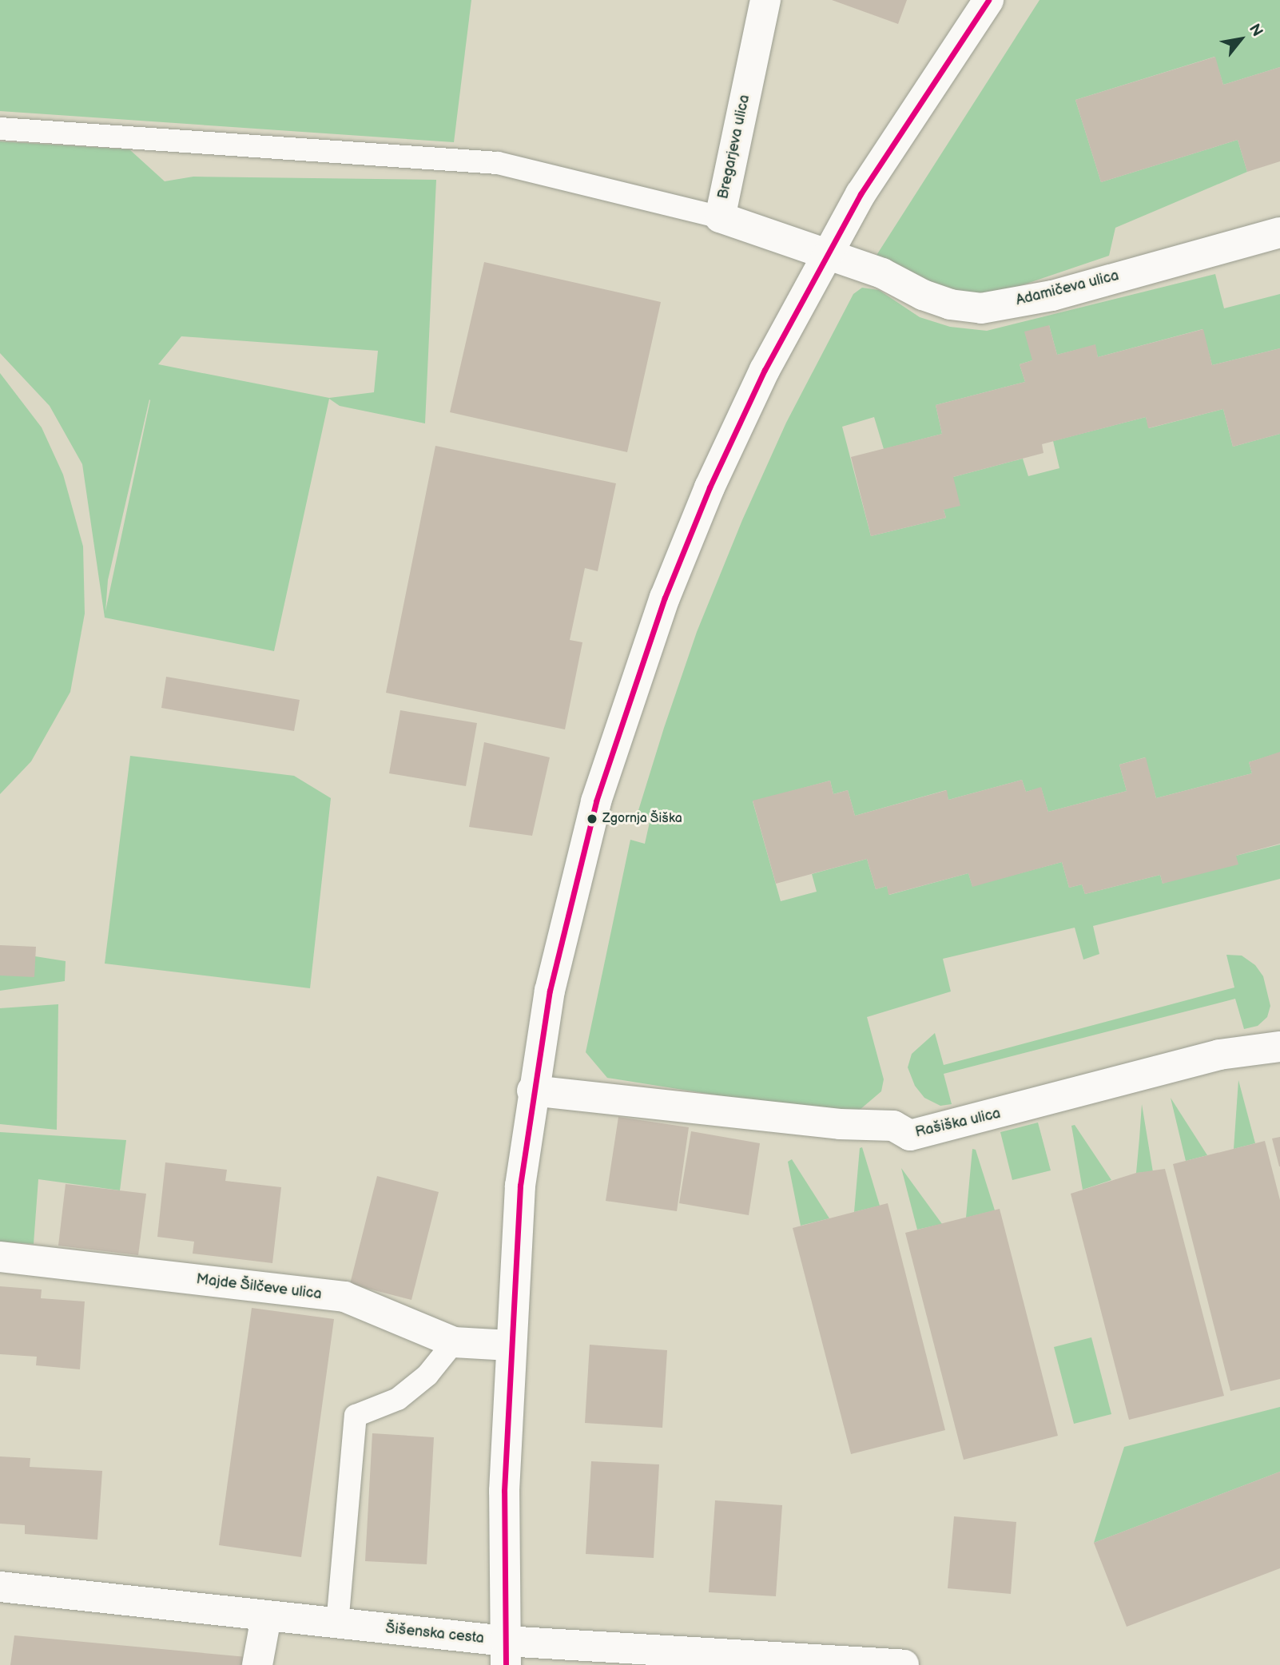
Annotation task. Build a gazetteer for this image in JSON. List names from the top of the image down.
{
  "streets": {
    "street": [
      "Bregarjeva ulica",
      "Adamičeva ulica",
      "Rašiška ulica",
      "Majde Šilčeve ulica",
      "Šišenska cesta"
    ]
  },
  "crossings": [
    ["Bregarjeva ulica", "Adamičeva ulica"]
  ],
  "places": ["Zgornja Šiška"],
  "north": "top right"
}
